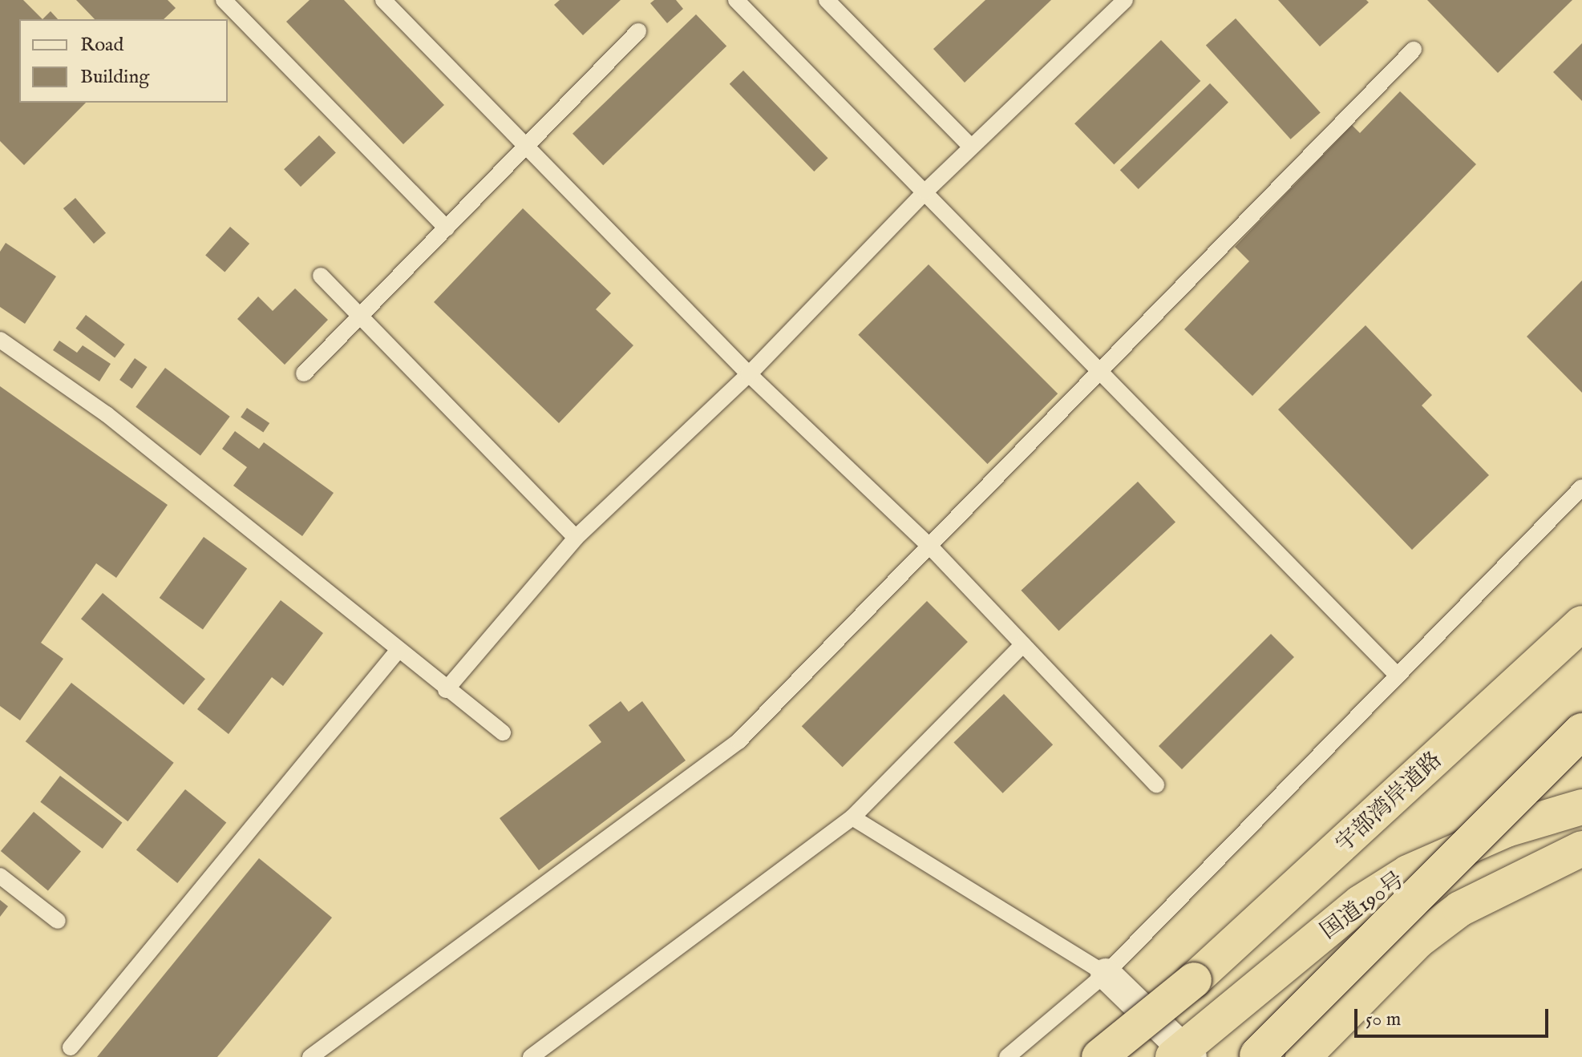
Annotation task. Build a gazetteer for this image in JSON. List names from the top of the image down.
{
  "streets": {
    "highway": ["宇部湾岸道路", "国道190号"]
  },
  "legend": ["Road", "Building"],
  "scale_bar": "50 m"
}
